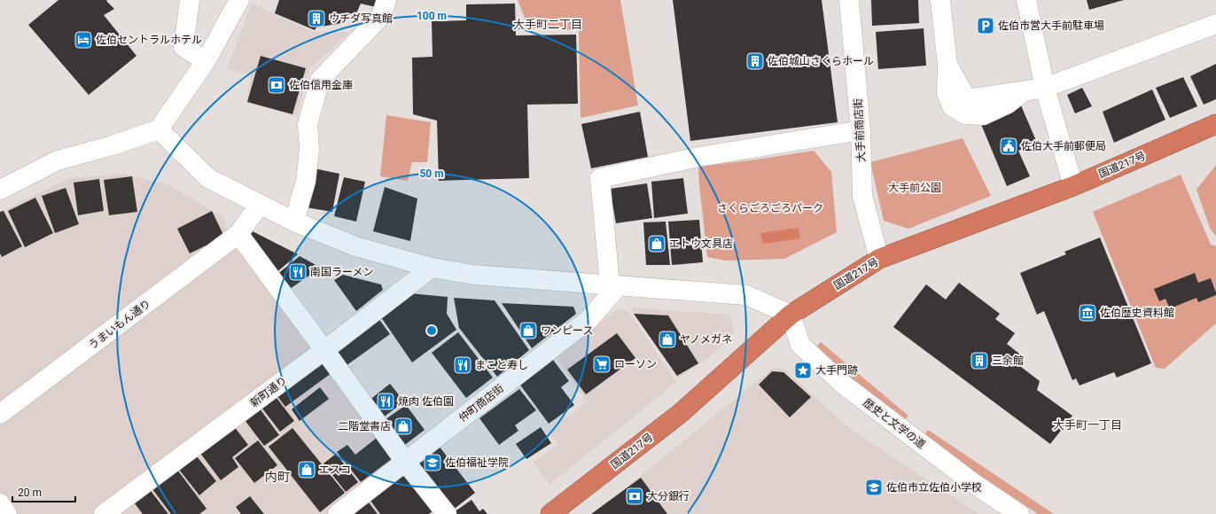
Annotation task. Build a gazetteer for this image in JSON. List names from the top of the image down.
{
  "streets": {
    "highway": ["国道217号"],
    "street": [
      "大手前商店街",
      "うまいもん通り",
      "新町通り",
      "仲町商店街",
      "歴史と文学の道"
    ]
  },
  "crossings": [
    ["大手前商店街", "国道217号"],
    ["国道217号", "歴史と文学の道"]
  ],
  "districts": ["大手町二丁目", "大手町一丁目", "内町"],
  "parks": ["大手前公園", "さくらごろごろパーク"],
  "places": {
    "building": ["ウチダ写真館", "佐伯城山さくらホール", "三余館"],
    "parking": ["佐伯市営大手前駐車場"],
    "hotel": ["佐伯セントラルホテル"],
    "bank": ["佐伯信用金庫", "大分銀行"],
    "public building": ["佐伯大手前郵便局"],
    "shop": [
      "エトウ文具店",
      "ワンピース",
      "ヤノメガネ",
      "二階堂書店",
      "エスコ"
    ],
    "restaurant": ["南国ラーメン", "まこと寿し", "焼肉 佐伯園"],
    "museum": ["佐伯歴史資料館"],
    "supermarket": ["ローソン"],
    "place": ["大手門跡"],
    "school or university": ["佐伯福祉学院", "佐伯市立佐伯小学校"]
  },
  "scale_bar": "20 m",
  "rings": ["100 m", "50 m"]
}
